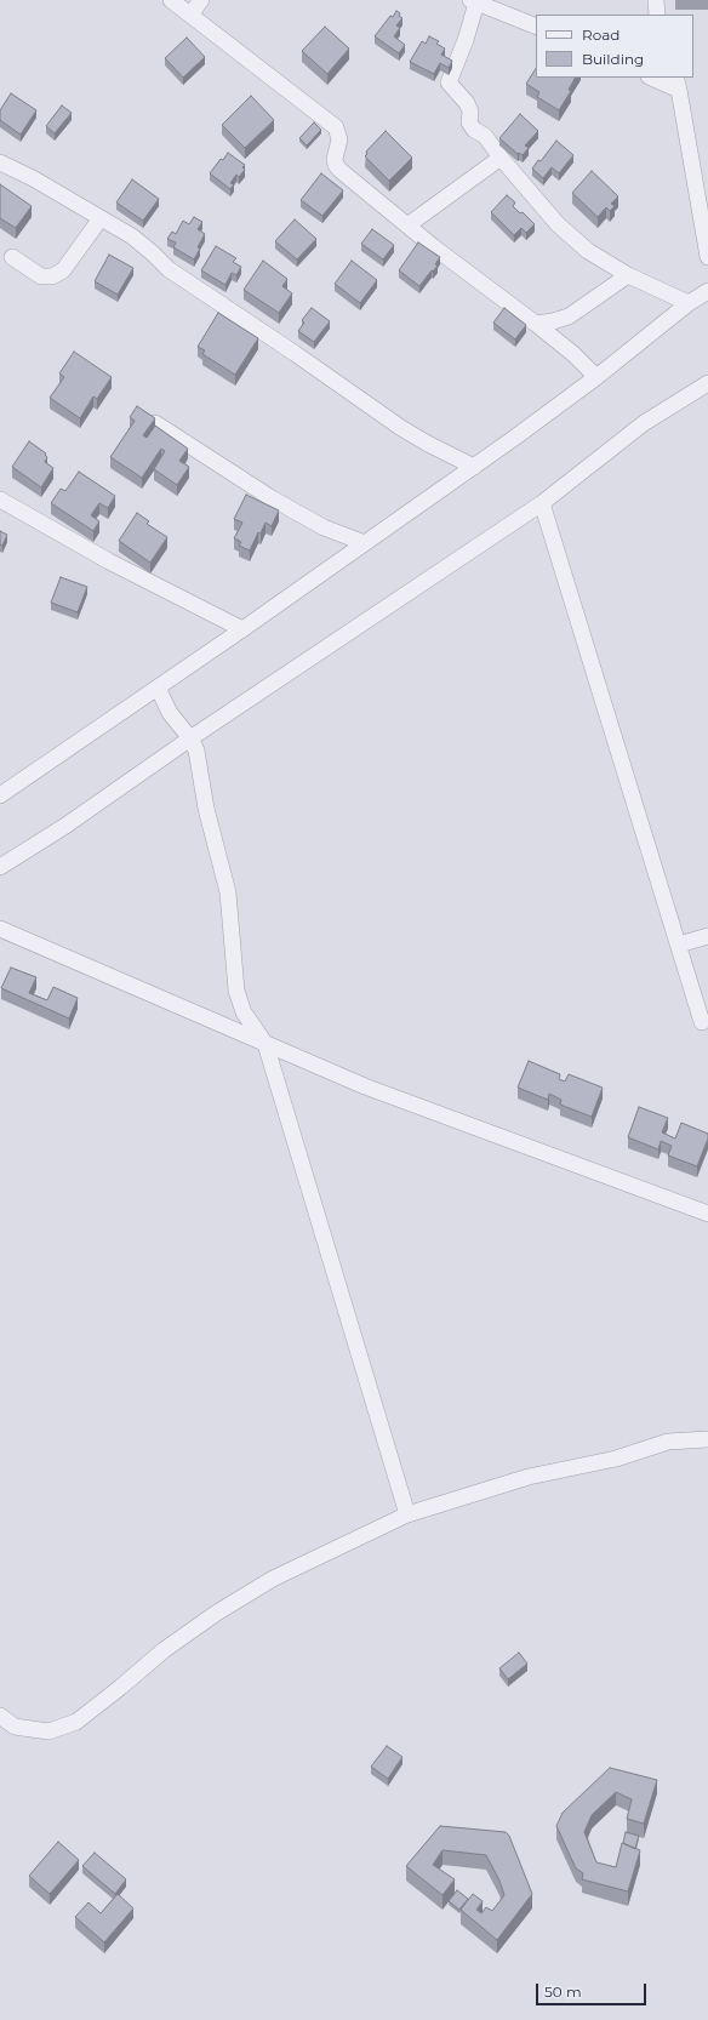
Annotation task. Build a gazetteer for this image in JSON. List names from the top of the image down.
{
  "legend": ["Road", "Building"],
  "scale_bar": "50 m"
}
